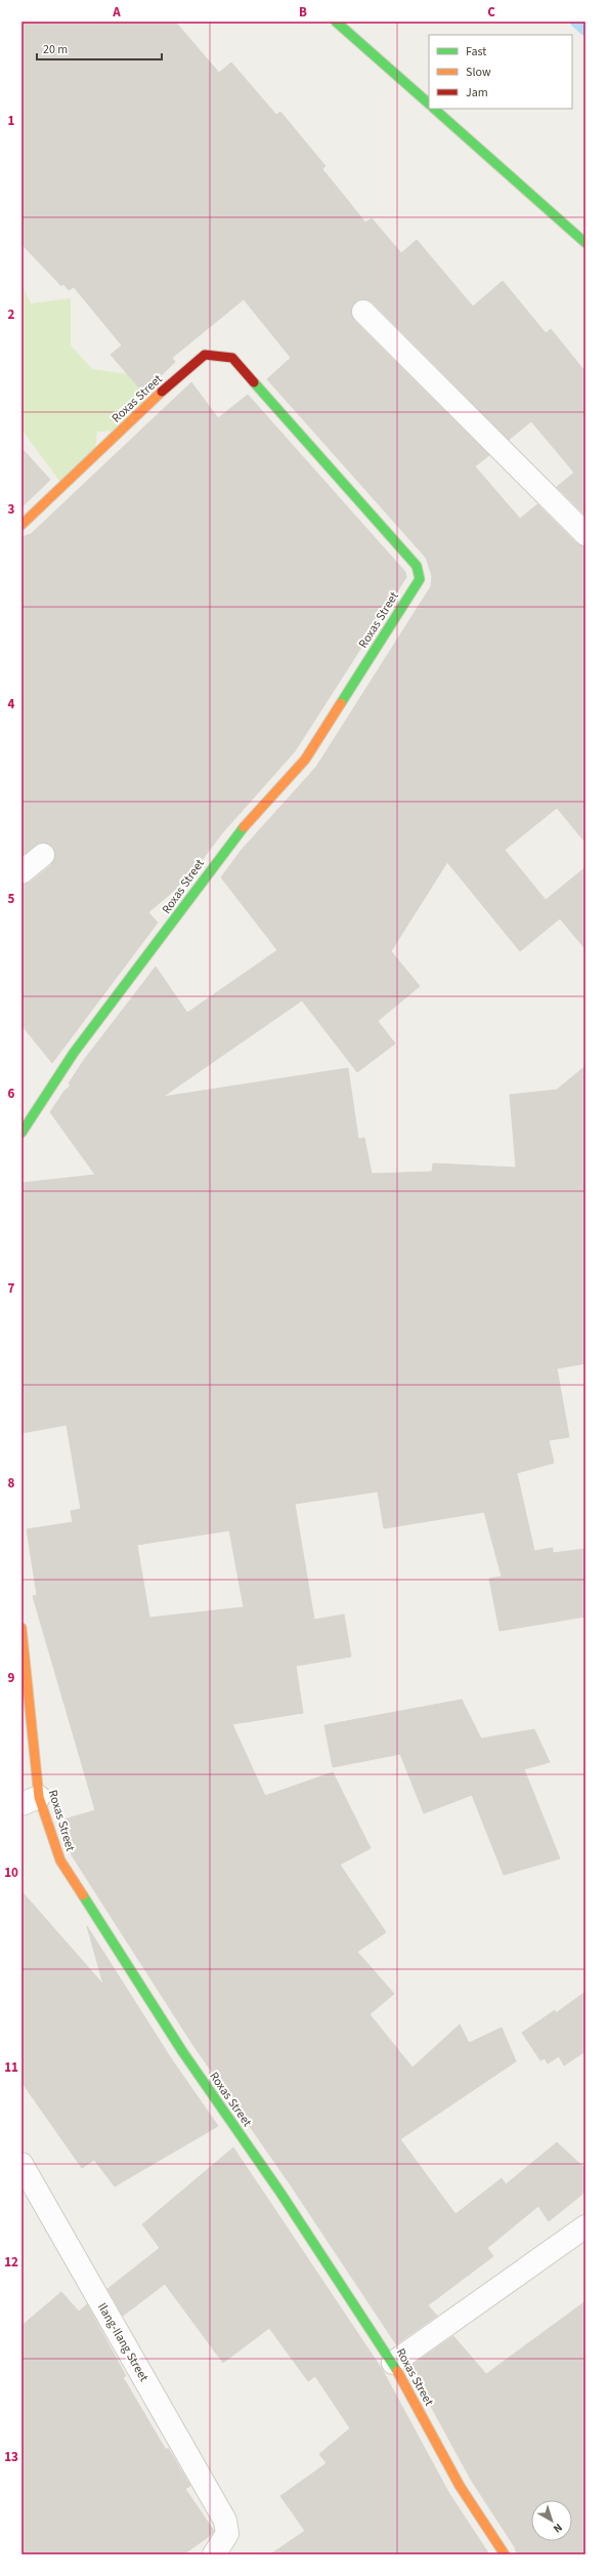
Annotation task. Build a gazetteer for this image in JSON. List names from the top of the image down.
{
  "streets": {
    "street": ["Roxas Street", "Ilang-Ilang Street"]
  },
  "legend": ["Fast", "Slow", "Jam"],
  "scale_bar": "20 m",
  "north": "bottom right",
  "grid": {
    "columns": ["A", "B", "C"],
    "rows": [
      "1",
      "2",
      "3",
      "4",
      "5",
      "6",
      "7",
      "8",
      "9",
      "10",
      "11",
      "12",
      "13"
    ]
  }
}
